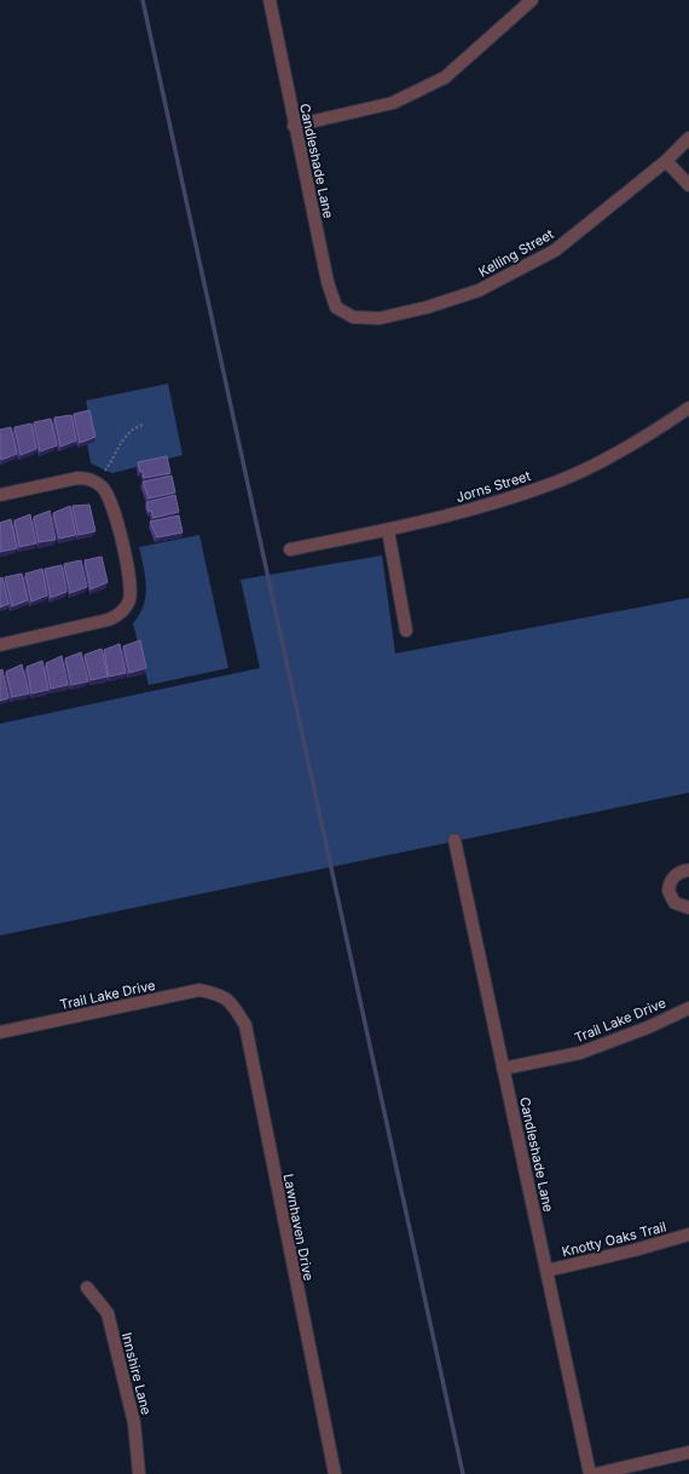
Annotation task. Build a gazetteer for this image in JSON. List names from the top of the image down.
{
  "streets": {
    "street": [
      "Candleshade Lane",
      "Kelling Street",
      "Jorns Street",
      "Trail Lake Drive",
      "Lawnhaven Drive",
      "Knotty Oaks Trail",
      "Innshire Lane"
    ]
  },
  "crossings": [
    ["Candleshade Lane", "Kelling Street"],
    ["Candleshade Lane", "Trail Lake Drive"],
    ["Candleshade Lane", "Knotty Oaks Trail"],
    ["Trail Lake Drive", "Lawnhaven Drive"]
  ]
}
